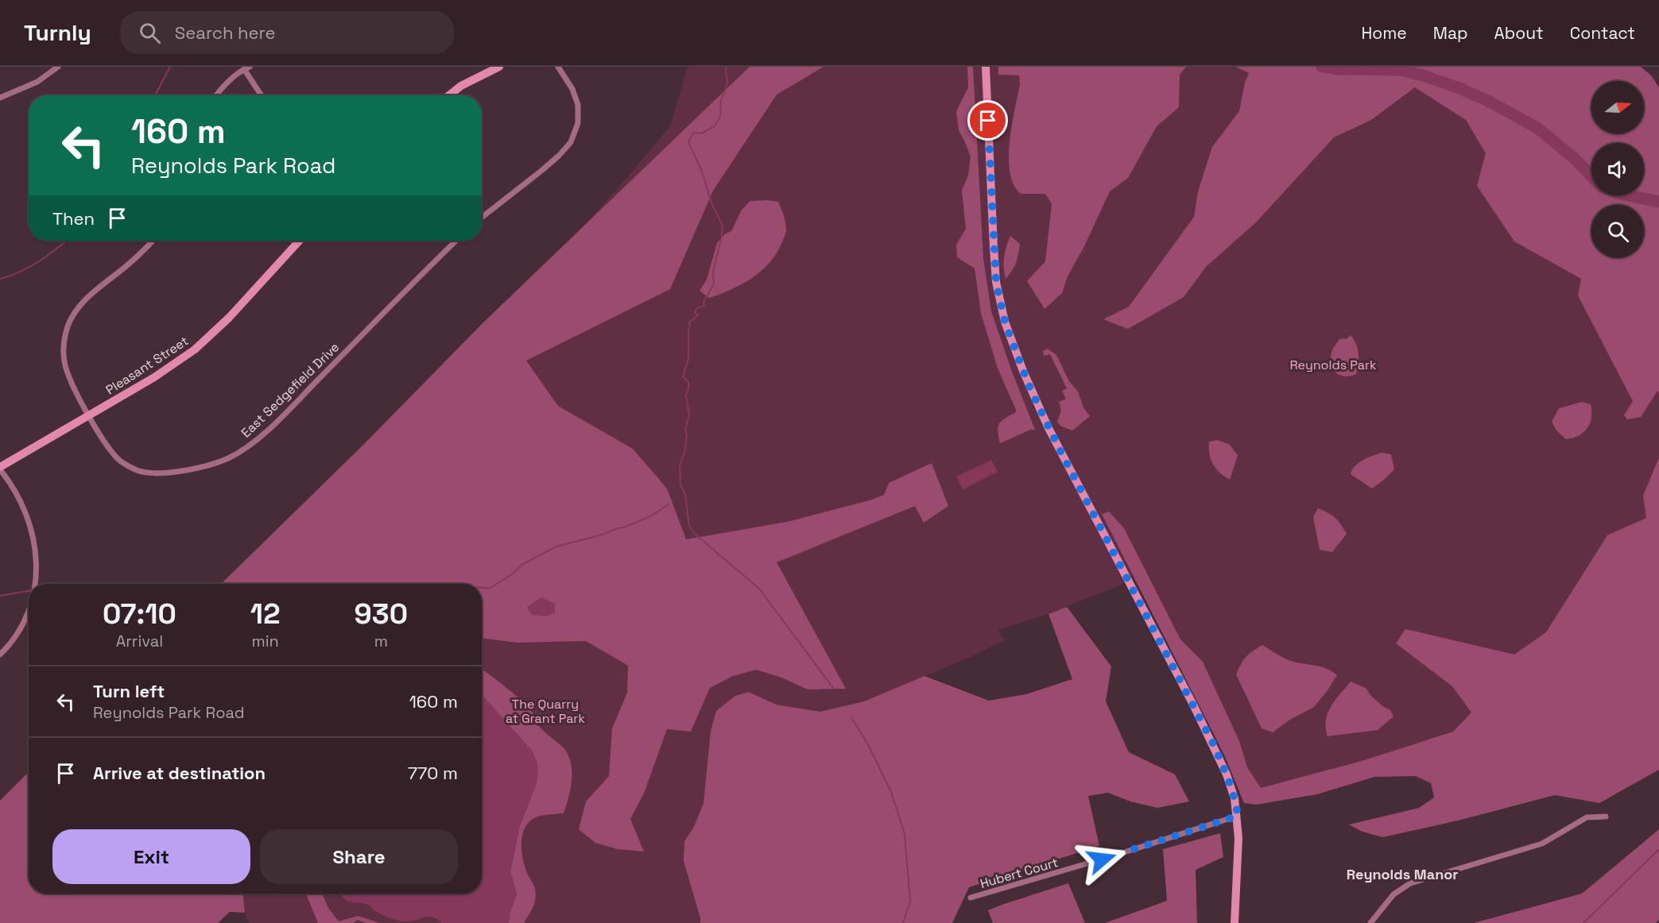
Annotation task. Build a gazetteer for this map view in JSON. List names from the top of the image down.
{
  "streets": {
    "main road": ["Pleasant Street"],
    "street": ["East Sedgefield Drive", "Hubert Court"]
  },
  "crossings": [
    ["Pleasant Street", "East Sedgefield Drive"]
  ],
  "districts": ["Reynolds Manor"],
  "parks": ["Reynolds Park", "The Quarry at Grant Park"],
  "north": "right",
  "page": {
    "header": "Turnly",
    "search": "Search here",
    "nav": [
      "Home",
      "Map",
      "About",
      "Contact"
    ],
    "turn": ["160 m", "Reynolds Park Road"],
    "then": "Then",
    "eta": [
      "07:10",
      "Arrival",
      "12",
      "min",
      "930",
      "m"
    ],
    "list": [
      {
        "name": "Turn left",
        "note": "Reynolds Park Road",
        "value": "160 m"
      },
      {
        "name": "Arrive at destination",
        "value": "770 m"
      }
    ],
    "buttons": ["Exit", "Share"]
  }
}
